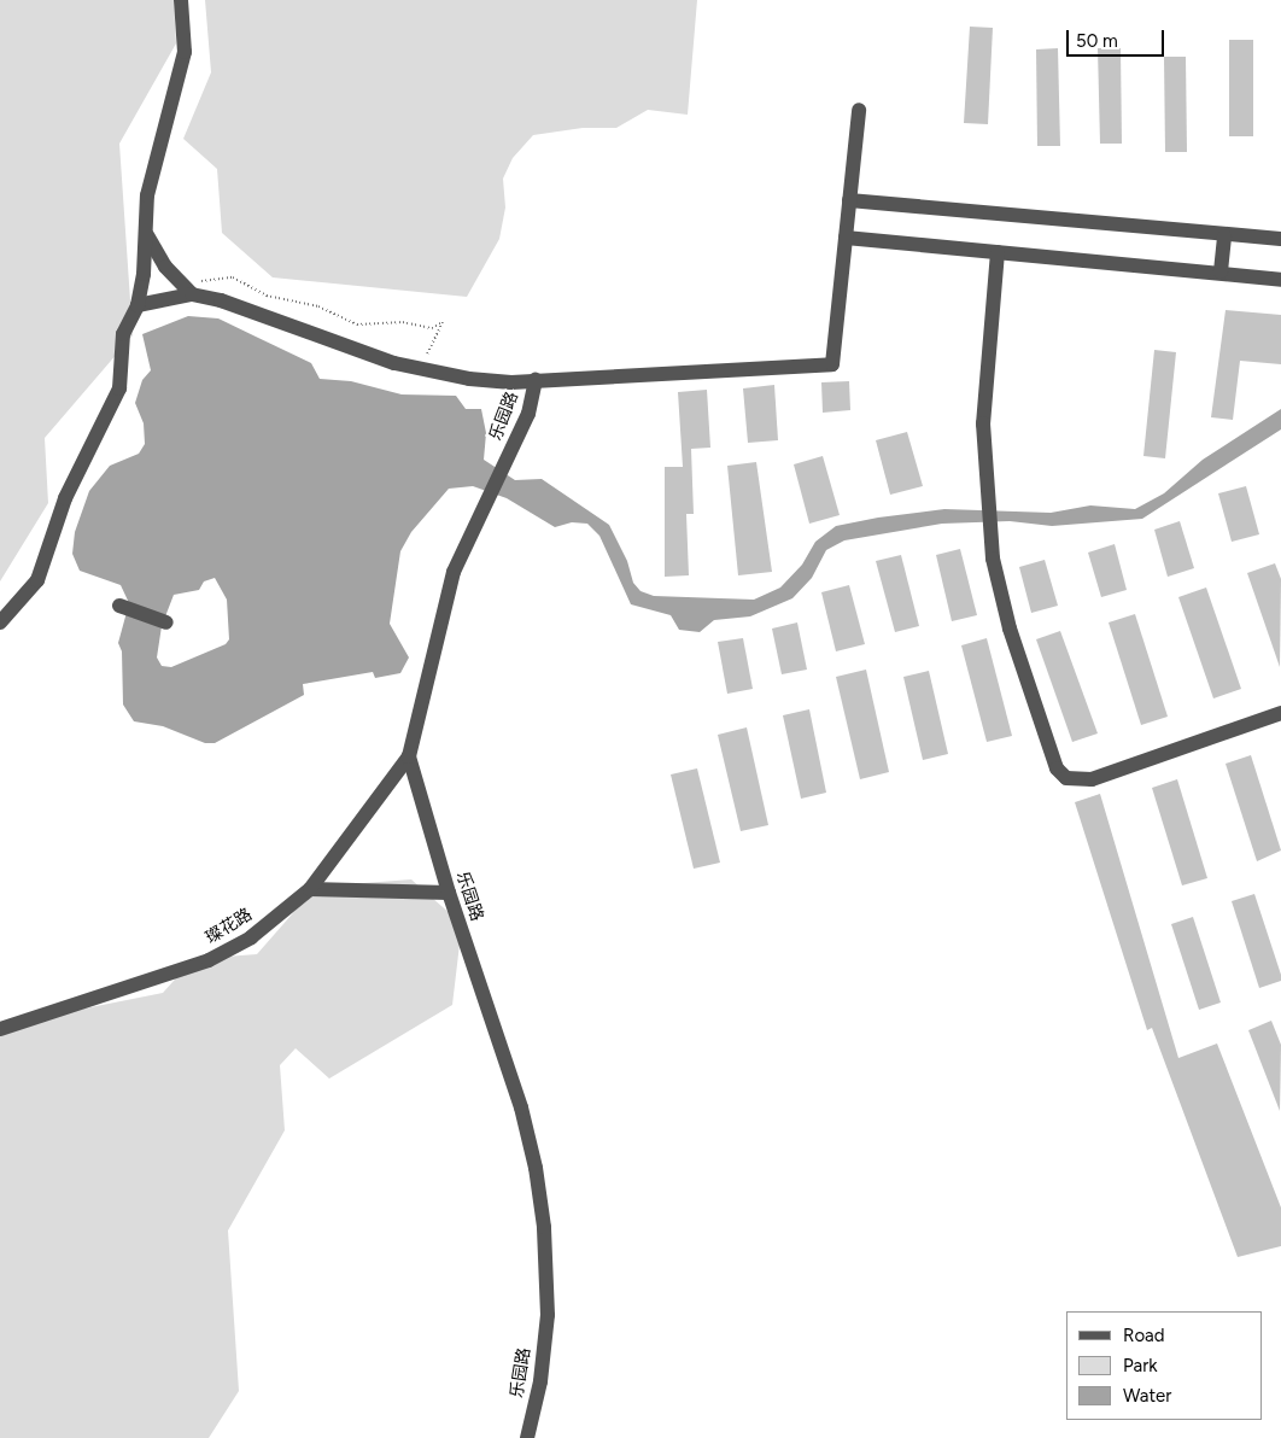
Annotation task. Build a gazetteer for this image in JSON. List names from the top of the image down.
{
  "streets": {
    "street": ["乐园路", "璨花路"]
  },
  "crossings": [
    ["乐园路", "璨花路"]
  ],
  "legend": ["Road", "Park", "Water"],
  "scale_bar": "50 m"
}
